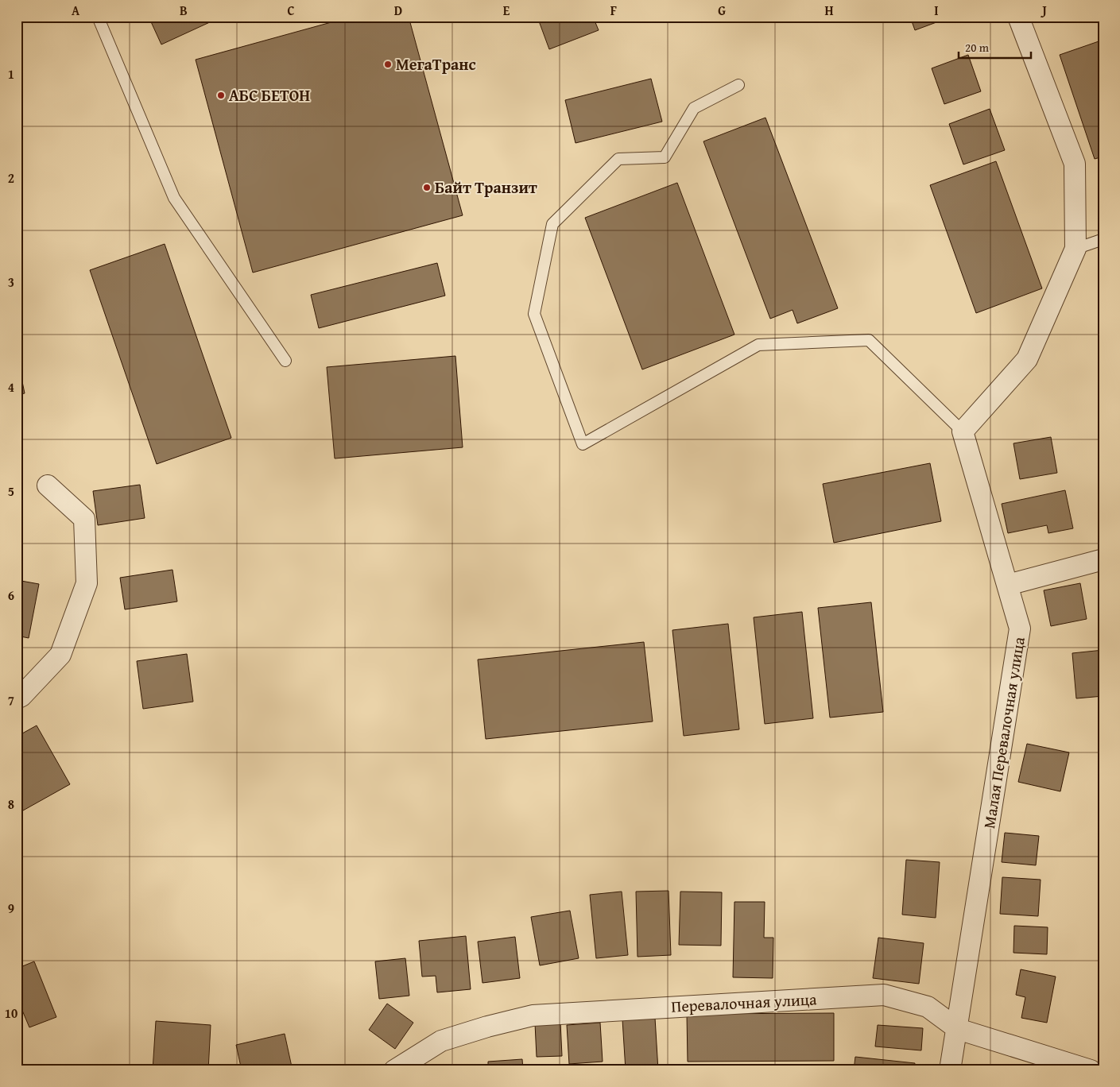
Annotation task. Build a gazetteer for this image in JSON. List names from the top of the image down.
{
  "streets": {
    "street": ["Малая Перевалочная улица", "Перевалочная улица"]
  },
  "crossings": [
    ["Малая Перевалочная улица", "Перевалочная улица"]
  ],
  "places": ["МегаТранс", "АБС БЕТОН", "Байт Транзит"],
  "scale_bar": "20 m",
  "grid": {
    "columns": [
      "A",
      "B",
      "C",
      "D",
      "E",
      "F",
      "G",
      "H",
      "I",
      "J"
    ],
    "rows": [
      "1",
      "2",
      "3",
      "4",
      "5",
      "6",
      "7",
      "8",
      "9",
      "10"
    ]
  }
}
